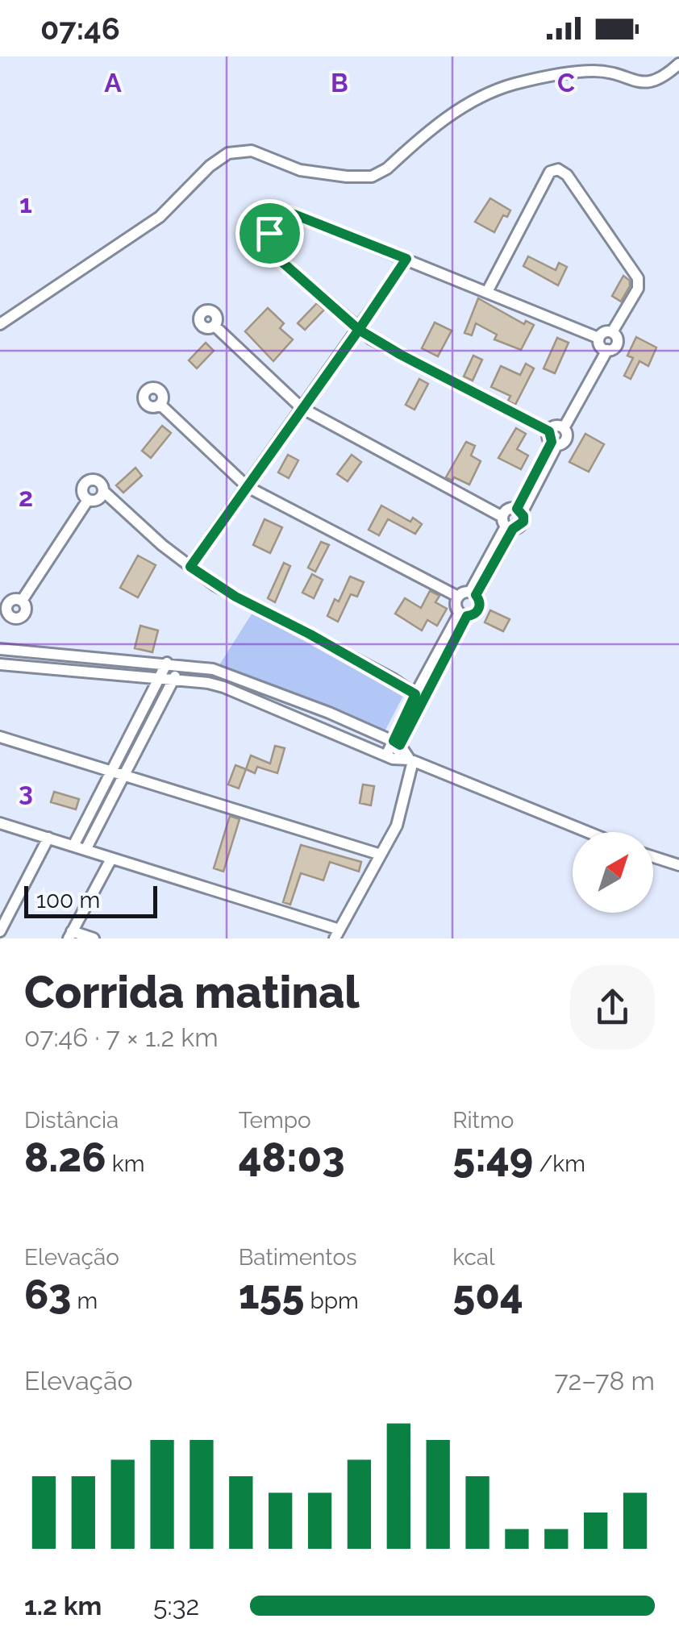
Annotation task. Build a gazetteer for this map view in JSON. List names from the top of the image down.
{
  "scale_bar": "100 m",
  "north": "top right",
  "page": {
    "status": "07:46",
    "scale": "100 m",
    "heading": ["Corrida matinal", "07:46 · 7 × 1.2 km"],
    "stats": [
      ["Distância", "8.26 km"],
      ["Tempo", "48:03"],
      ["Ritmo", "5:49 /km"],
      ["Elevação", "63 m"],
      ["Batimentos", "155 bpm"],
      ["kcal", "504"]
    ],
    "chart": ["Elevação", "72–78 m"],
    "list": [
      {
        "name": "1.2 km",
        "note": "5:32"
      }
    ]
  },
  "grid": {
    "columns": ["A", "B", "C"],
    "rows": ["1", "2", "3"]
  }
}
